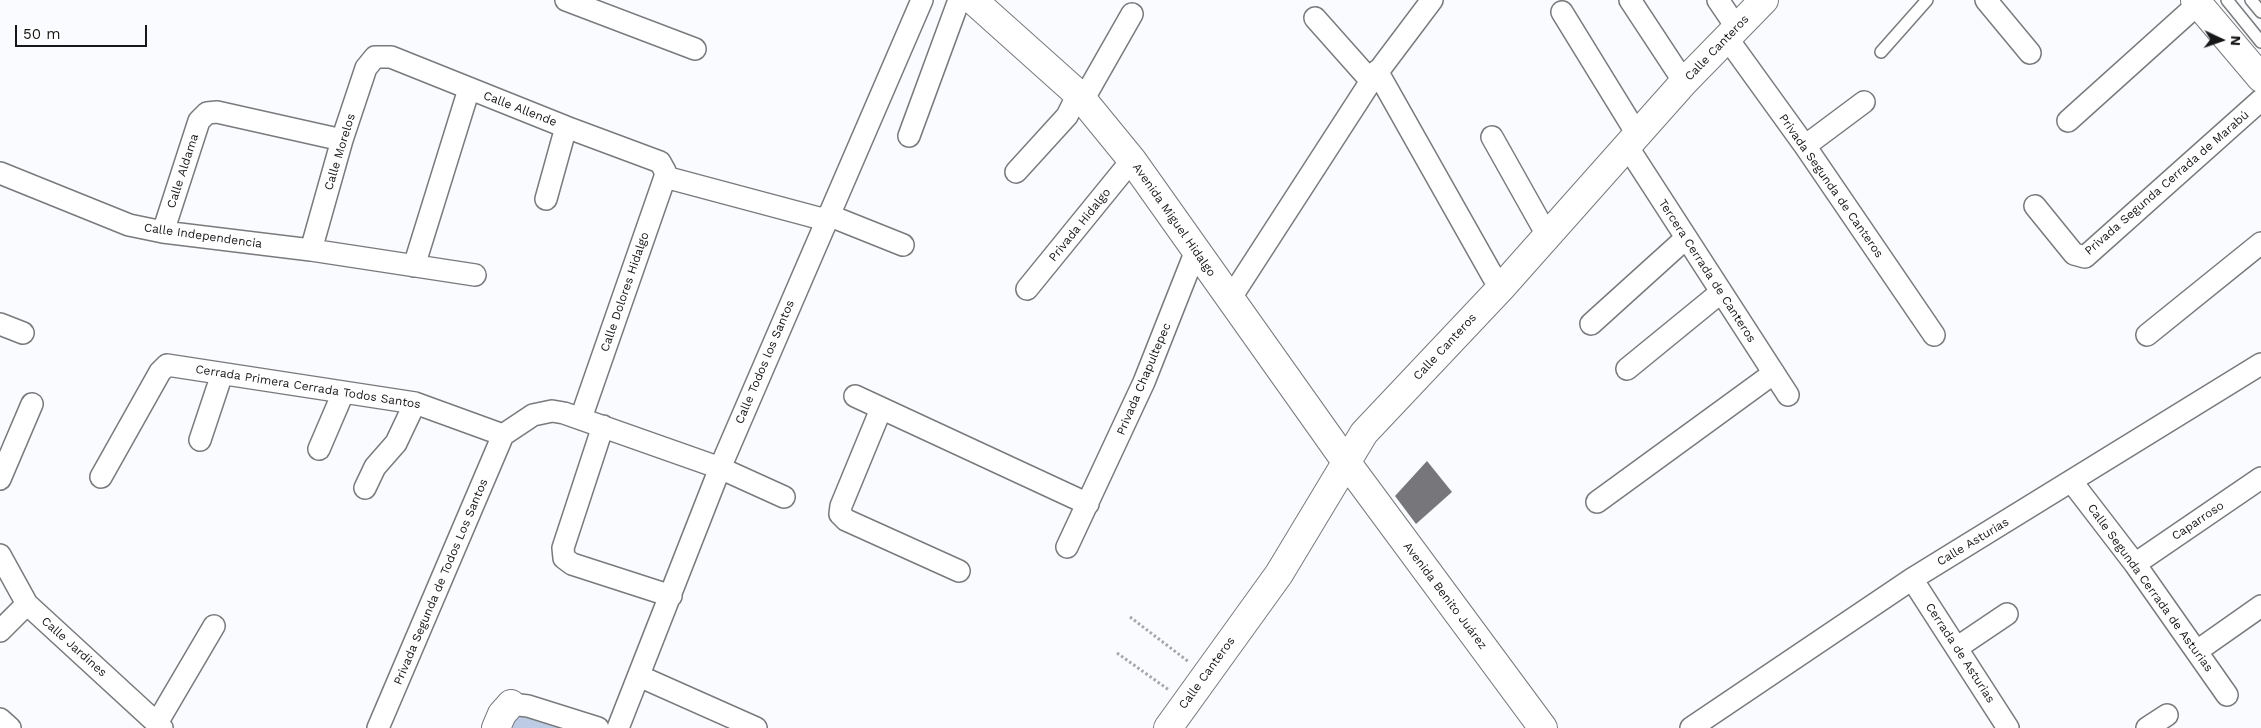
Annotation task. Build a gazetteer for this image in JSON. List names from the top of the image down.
{
  "streets": {
    "main road": ["Calle Canteros", "Avenida Miguel Hidalgo", "Avenida Benito Juárez"],
    "street": [
      "Calle Allende",
      "Calle Morelos",
      "Calle Aldama",
      "Privada Segunda Cerrada de Marabú",
      "Privada Segunda de Canteros",
      "Privada Hidalgo",
      "Calle Independencia",
      "Tercera Cerrada de Canteros",
      "Calle Dolores Hidalgo",
      "Calle Todos los Santos",
      "Privada Chapultepec",
      "Cerrada Primera Cerrada Todos Santos",
      "Caparroso",
      "Calle Asturias",
      "Privada Segunda de Todos Los Santos",
      "Calle Segunda Cerrada de Asturias",
      "Calle Jardines",
      "Cerrada de Asturias"
    ]
  },
  "crossings": [
    ["Calle Canteros", "Privada Segunda de Canteros"],
    ["Calle Canteros", "Avenida Miguel Hidalgo"],
    ["Calle Canteros", "Tercera Cerrada de Canteros"],
    ["Calle Canteros", "Avenida Benito Juárez"],
    ["Calle Allende", "Calle Morelos"],
    ["Calle Allende", "Calle Dolores Hidalgo"],
    ["Calle Allende", "Calle Todos los Santos"],
    ["Calle Morelos", "Calle Aldama"],
    ["Calle Morelos", "Calle Independencia"],
    ["Calle Aldama", "Calle Independencia"],
    ["Avenida Miguel Hidalgo", "Privada Hidalgo"],
    ["Avenida Miguel Hidalgo", "Privada Chapultepec"],
    ["Avenida Miguel Hidalgo", "Avenida Benito Juárez"],
    ["Cerrada Primera Cerrada Todos Santos", "Privada Segunda de Todos Los Santos"],
    ["Caparroso", "Calle Segunda Cerrada de Asturias"],
    ["Calle Asturias", "Calle Segunda Cerrada de Asturias"],
    ["Calle Asturias", "Cerrada de Asturias"]
  ],
  "scale_bar": "50 m",
  "north": "right"
}
